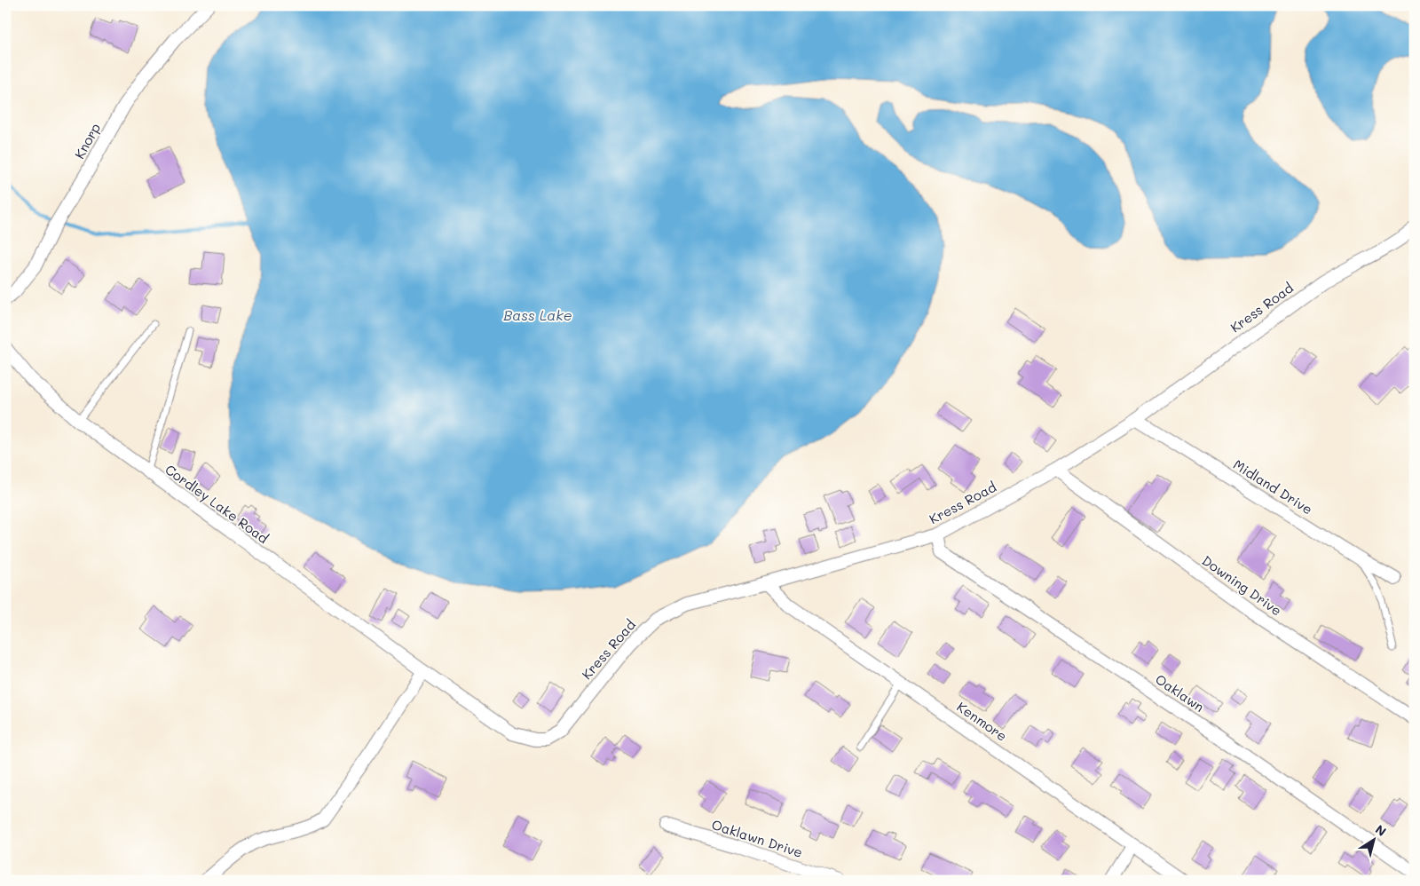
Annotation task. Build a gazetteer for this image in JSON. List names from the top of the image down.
{
  "streets": {
    "street": [
      "Knorp",
      "Kress Road",
      "Midland Drive",
      "Cordley Lake Road",
      "Downing Drive",
      "Oaklawn",
      "Kenmore",
      "Oaklawn Drive"
    ]
  },
  "crossings": [
    ["Kress Road", "Midland Drive"],
    ["Kress Road", "Cordley Lake Road"],
    ["Kress Road", "Downing Drive"],
    ["Kress Road", "Oaklawn"],
    ["Kress Road", "Kenmore"]
  ],
  "water": ["Bass Lake"],
  "north": "top right"
}
